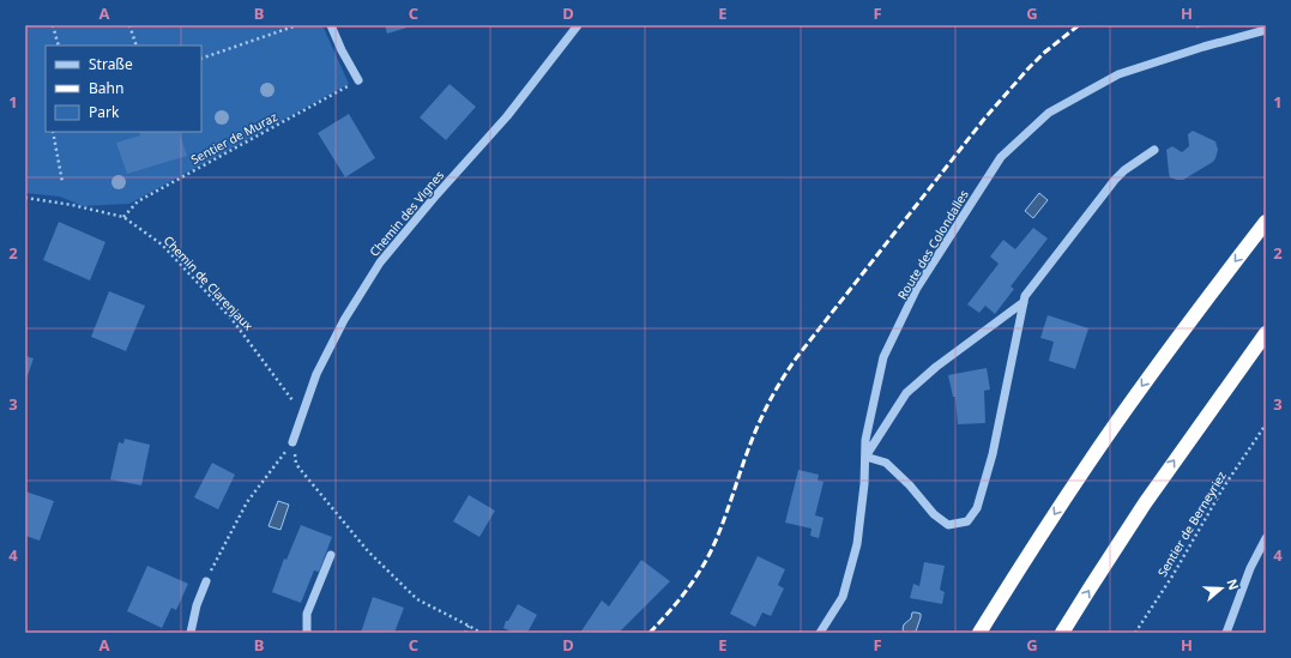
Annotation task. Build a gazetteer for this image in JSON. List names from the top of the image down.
{
  "streets": {
    "street": ["Chemin des Vignes", "Route des Colondalles"],
    "path": ["Sentier de Muraz", "Chemin de Clarenjaux", "Sentier de Berneyriez"]
  },
  "crossings": [
    ["Sentier de Muraz", "Chemin de Clarenjaux"]
  ],
  "legend": ["Straße", "Bahn", "Park"],
  "north": "right",
  "grid": {
    "columns": [
      "A",
      "B",
      "C",
      "D",
      "E",
      "F",
      "G",
      "H"
    ],
    "rows": [
      "1",
      "2",
      "3",
      "4"
    ]
  }
}
